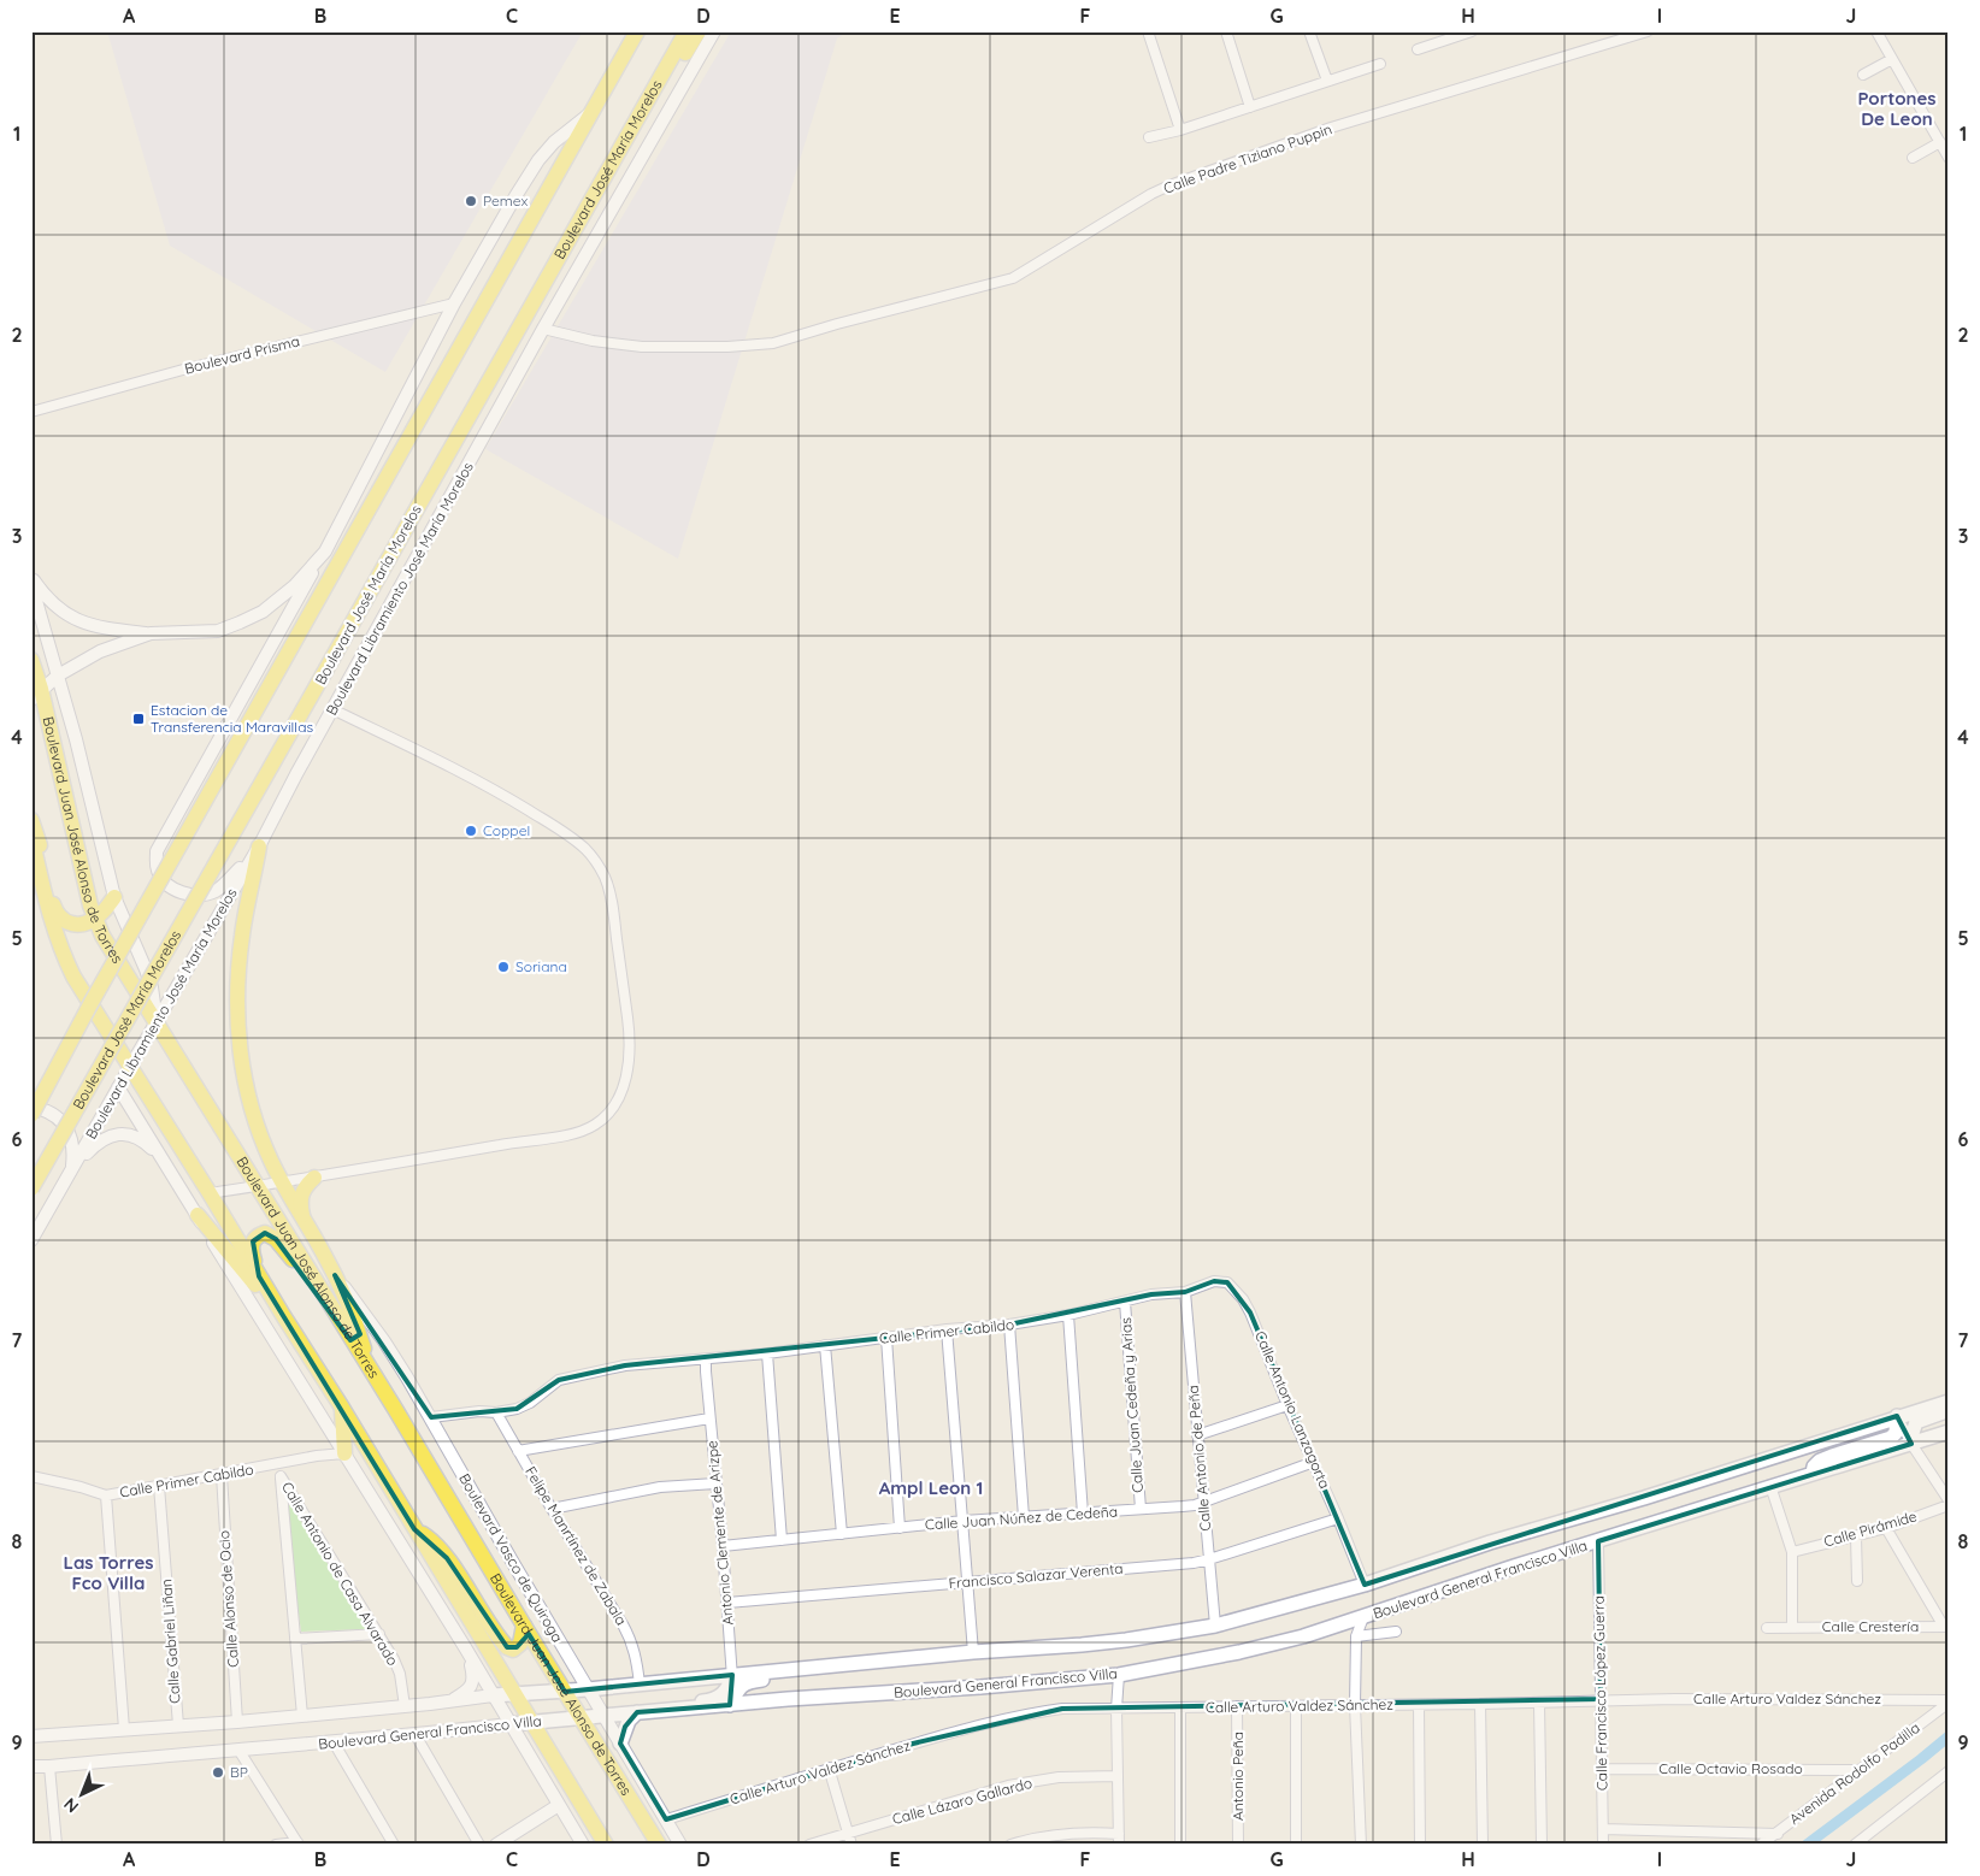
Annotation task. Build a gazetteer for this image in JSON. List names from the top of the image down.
{
  "streets": {
    "main road": ["Boulevard José María Morelos", "Boulevard Juan José Alonso de Torres", "Boulevard General Francisco Villa"],
    "street": [
      "Calle Padre Tiziano Puppin",
      "Boulevard Prisma",
      "Boulevard Libramiento José María Morelos",
      "Calle Primer Cabildo",
      "Calle Juan Cedeña y Arias",
      "Calle Antonio Lanzagorta",
      "Calle Antonio de Peña",
      "Calle Juan Núñez de Cedeña",
      "Calle Pirámide",
      "Antonio Clemente de Arizpe",
      "Felipe Manrtínez de Zabala",
      "Boulevard Vasco de Quiroga",
      "Calle Antonio de Casa Alvarado",
      "Francisco Salazar Verenta",
      "Calle Alonso de Ocio",
      "Calle Crestería",
      "Calle Gabriel Liñan",
      "Calle Francisco López Guerra",
      "Calle Arturo Valdez Sánchez",
      "Calle Octavio Rosado",
      "Avenida Rodolfo Padilla",
      "Antonio Peña",
      "Calle Lázaro Gallardo"
    ]
  },
  "crossings": [
    ["Calle Padre Tiziano Puppin", "Boulevard Libramiento José María Morelos"],
    ["Boulevard Libramiento José María Morelos", "Boulevard Juan José Alonso de Torres"],
    ["Boulevard Juan José Alonso de Torres", "Boulevard General Francisco Villa"],
    ["Calle Primer Cabildo", "Calle Juan Cedeña y Arias"],
    ["Calle Primer Cabildo", "Calle Antonio Lanzagorta"],
    ["Calle Primer Cabildo", "Calle Antonio de Peña"],
    ["Calle Primer Cabildo", "Antonio Clemente de Arizpe"],
    ["Calle Primer Cabildo", "Felipe Manrtínez de Zabala"],
    ["Calle Primer Cabildo", "Boulevard Vasco de Quiroga"],
    ["Calle Primer Cabildo", "Calle Alonso de Ocio"],
    ["Calle Primer Cabildo", "Calle Gabriel Liñan"],
    ["Calle Juan Cedeña y Arias", "Calle Juan Núñez de Cedeña"],
    ["Calle Antonio Lanzagorta", "Calle Antonio de Peña"],
    ["Calle Antonio Lanzagorta", "Calle Juan Núñez de Cedeña"],
    ["Calle Antonio Lanzagorta", "Francisco Salazar Verenta"],
    ["Calle Antonio Lanzagorta", "Boulevard General Francisco Villa"],
    ["Calle Antonio de Peña", "Calle Juan Núñez de Cedeña"],
    ["Calle Antonio de Peña", "Francisco Salazar Verenta"],
    ["Calle Antonio de Peña", "Boulevard General Francisco Villa"],
    ["Calle Juan Núñez de Cedeña", "Antonio Clemente de Arizpe"],
    ["Antonio Clemente de Arizpe", "Francisco Salazar Verenta"],
    ["Antonio Clemente de Arizpe", "Boulevard General Francisco Villa"],
    ["Felipe Manrtínez de Zabala", "Boulevard General Francisco Villa"],
    ["Boulevard Vasco de Quiroga", "Boulevard General Francisco Villa"],
    ["Boulevard Vasco de Quiroga", "Calle Arturo Valdez Sánchez"],
    ["Calle Antonio de Casa Alvarado", "Boulevard General Francisco Villa"],
    ["Boulevard General Francisco Villa", "Calle Alonso de Ocio"],
    ["Boulevard General Francisco Villa", "Calle Gabriel Liñan"],
    ["Boulevard General Francisco Villa", "Calle Francisco López Guerra"],
    ["Calle Francisco López Guerra", "Calle Arturo Valdez Sánchez"],
    ["Calle Francisco López Guerra", "Calle Octavio Rosado"],
    ["Calle Arturo Valdez Sánchez", "Avenida Rodolfo Padilla"],
    ["Calle Arturo Valdez Sánchez", "Antonio Peña"],
    ["Calle Octavio Rosado", "Avenida Rodolfo Padilla"]
  ],
  "districts": ["Portones De Leon", "Ampl Leon 1", "Las Torres Fco Villa"],
  "places": {
    "other": [
      "Pemex",
      "Coppel",
      "Soriana",
      "BP"
    ],
    "transit": ["Estacion de Transferencia Maravillas"]
  },
  "north": "bottom left",
  "grid": {
    "columns": [
      "A",
      "B",
      "C",
      "D",
      "E",
      "F",
      "G",
      "H",
      "I",
      "J"
    ],
    "rows": [
      "1",
      "2",
      "3",
      "4",
      "5",
      "6",
      "7",
      "8",
      "9"
    ]
  }
}
